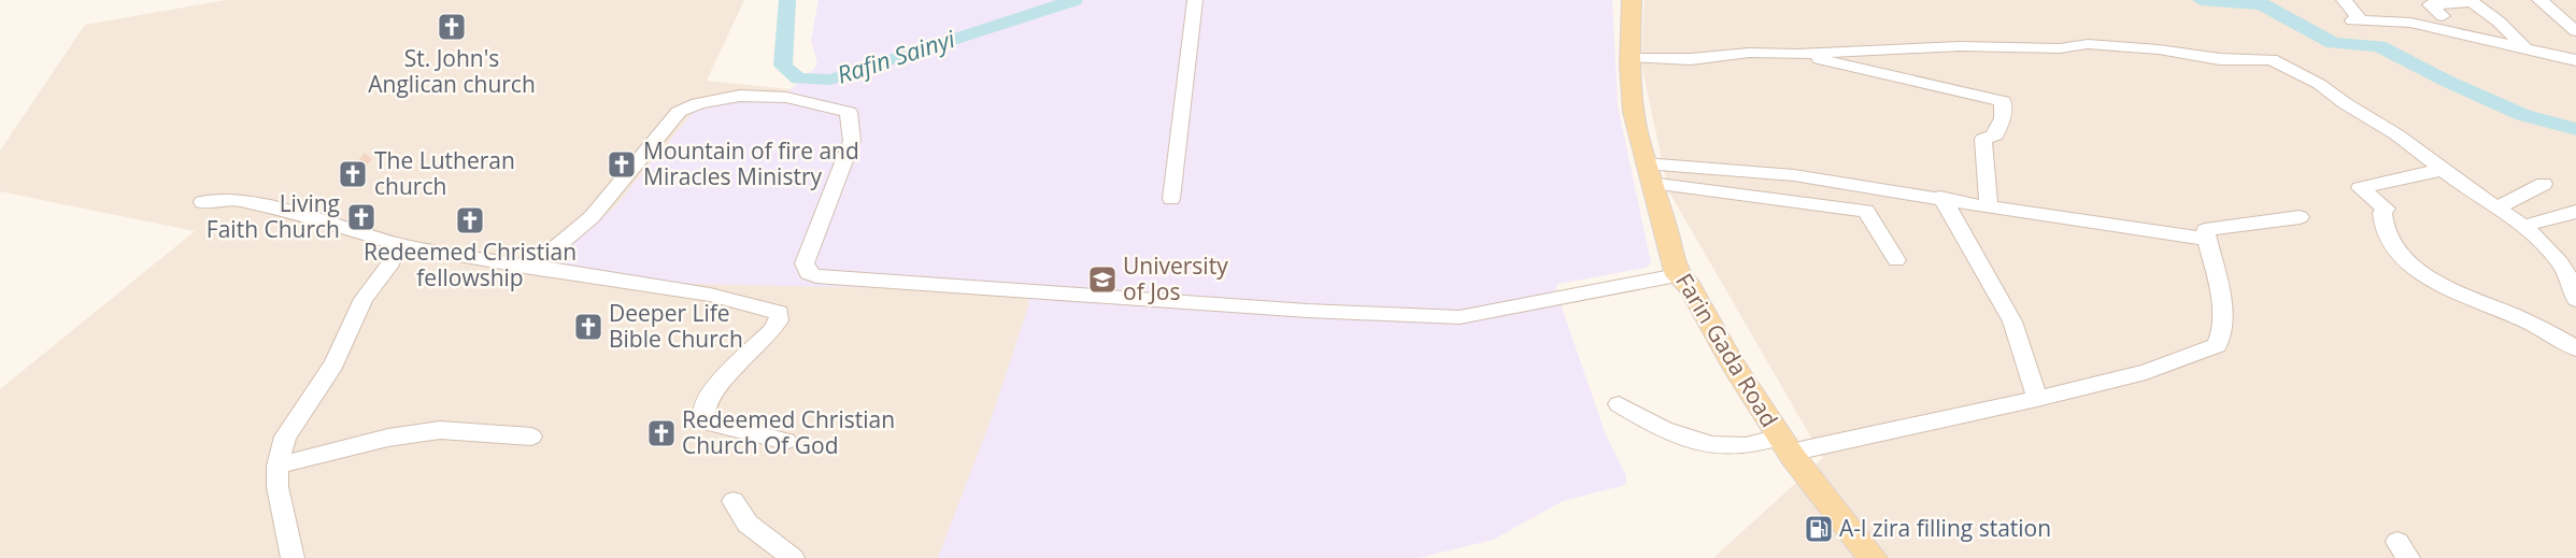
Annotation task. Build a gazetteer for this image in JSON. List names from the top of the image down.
{
  "streets": {
    "main road": ["Farin Gada Road"]
  },
  "water": ["Rafin Sainyi"],
  "places": {
    "church": [
      "St. John's Anglican church",
      "Mountain of fire and Miracles Ministry",
      "The Lutheran church",
      "Living Faith Church",
      "Redeemed Christian fellowship",
      "Deeper Life Bible Church",
      "Redeemed Christian Church Of God"
    ],
    "school or university": ["University of Jos"],
    "fuel station": ["A-l zira filling station"]
  }
}
